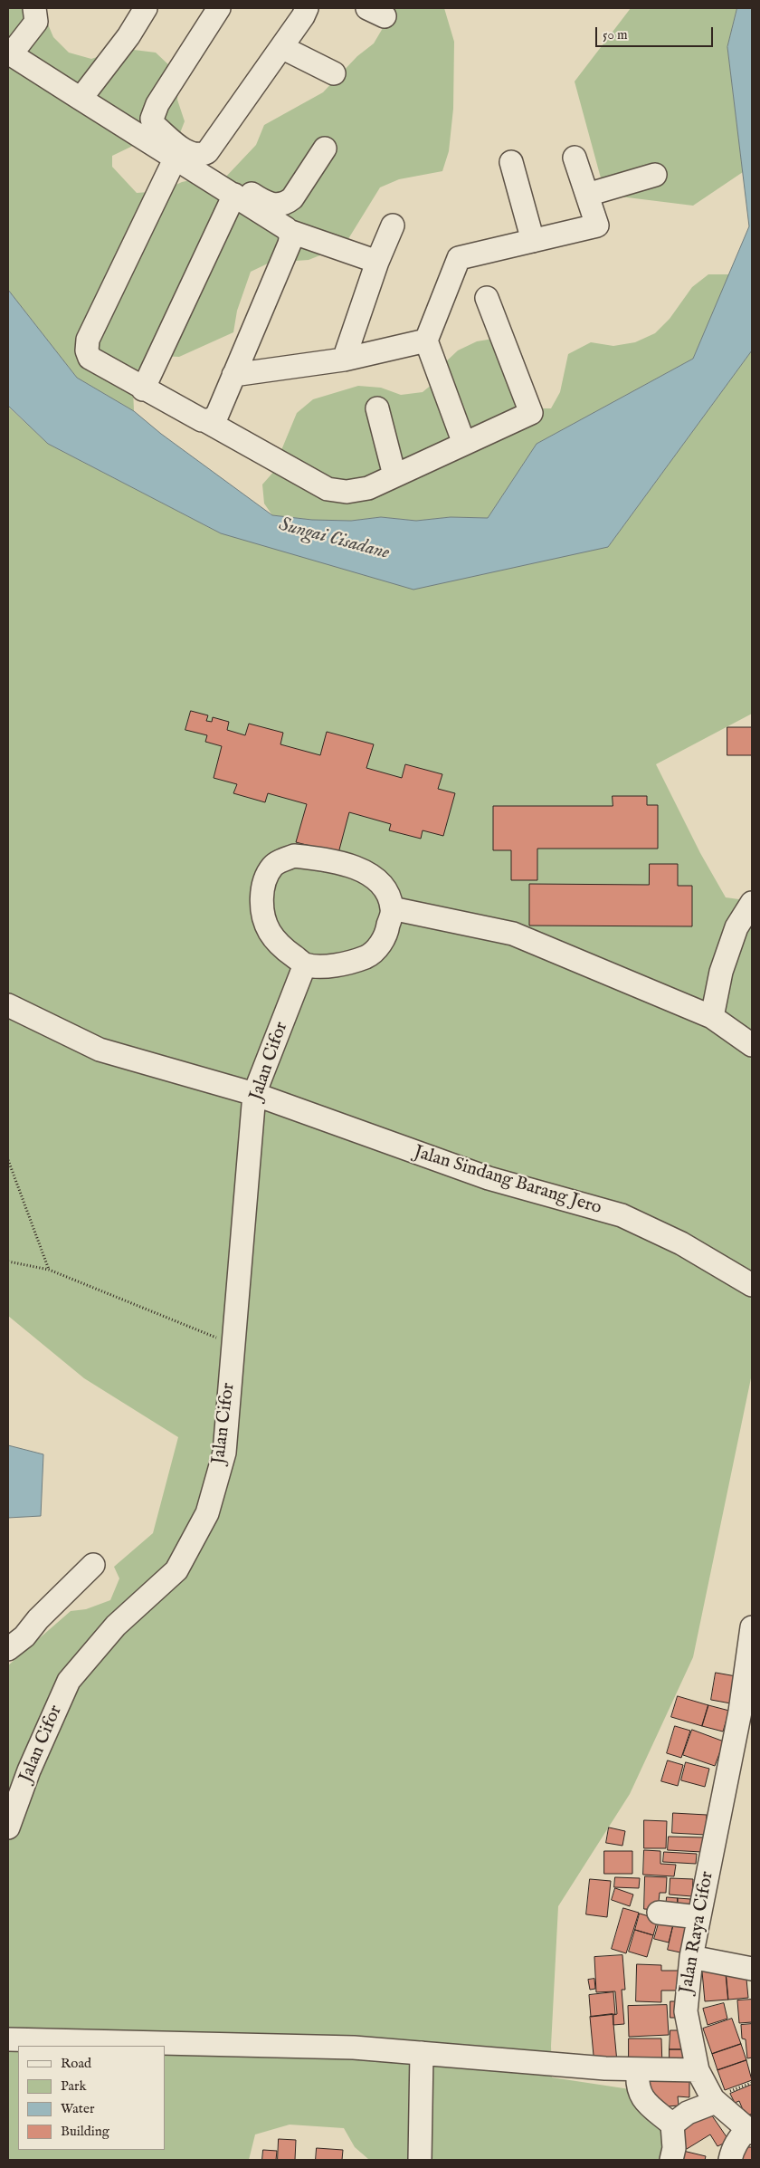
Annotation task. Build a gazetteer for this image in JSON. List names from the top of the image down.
{
  "streets": {
    "street": ["Jalan Cifor", "Jalan Sindang Barang Jero", "Jalan Raya Cifor"]
  },
  "crossings": [
    ["Jalan Cifor", "Jalan Sindang Barang Jero"]
  ],
  "water": ["Sungai Cisadane"],
  "legend": [
    "Road",
    "Park",
    "Water",
    "Building"
  ],
  "scale_bar": "50 m"
}
